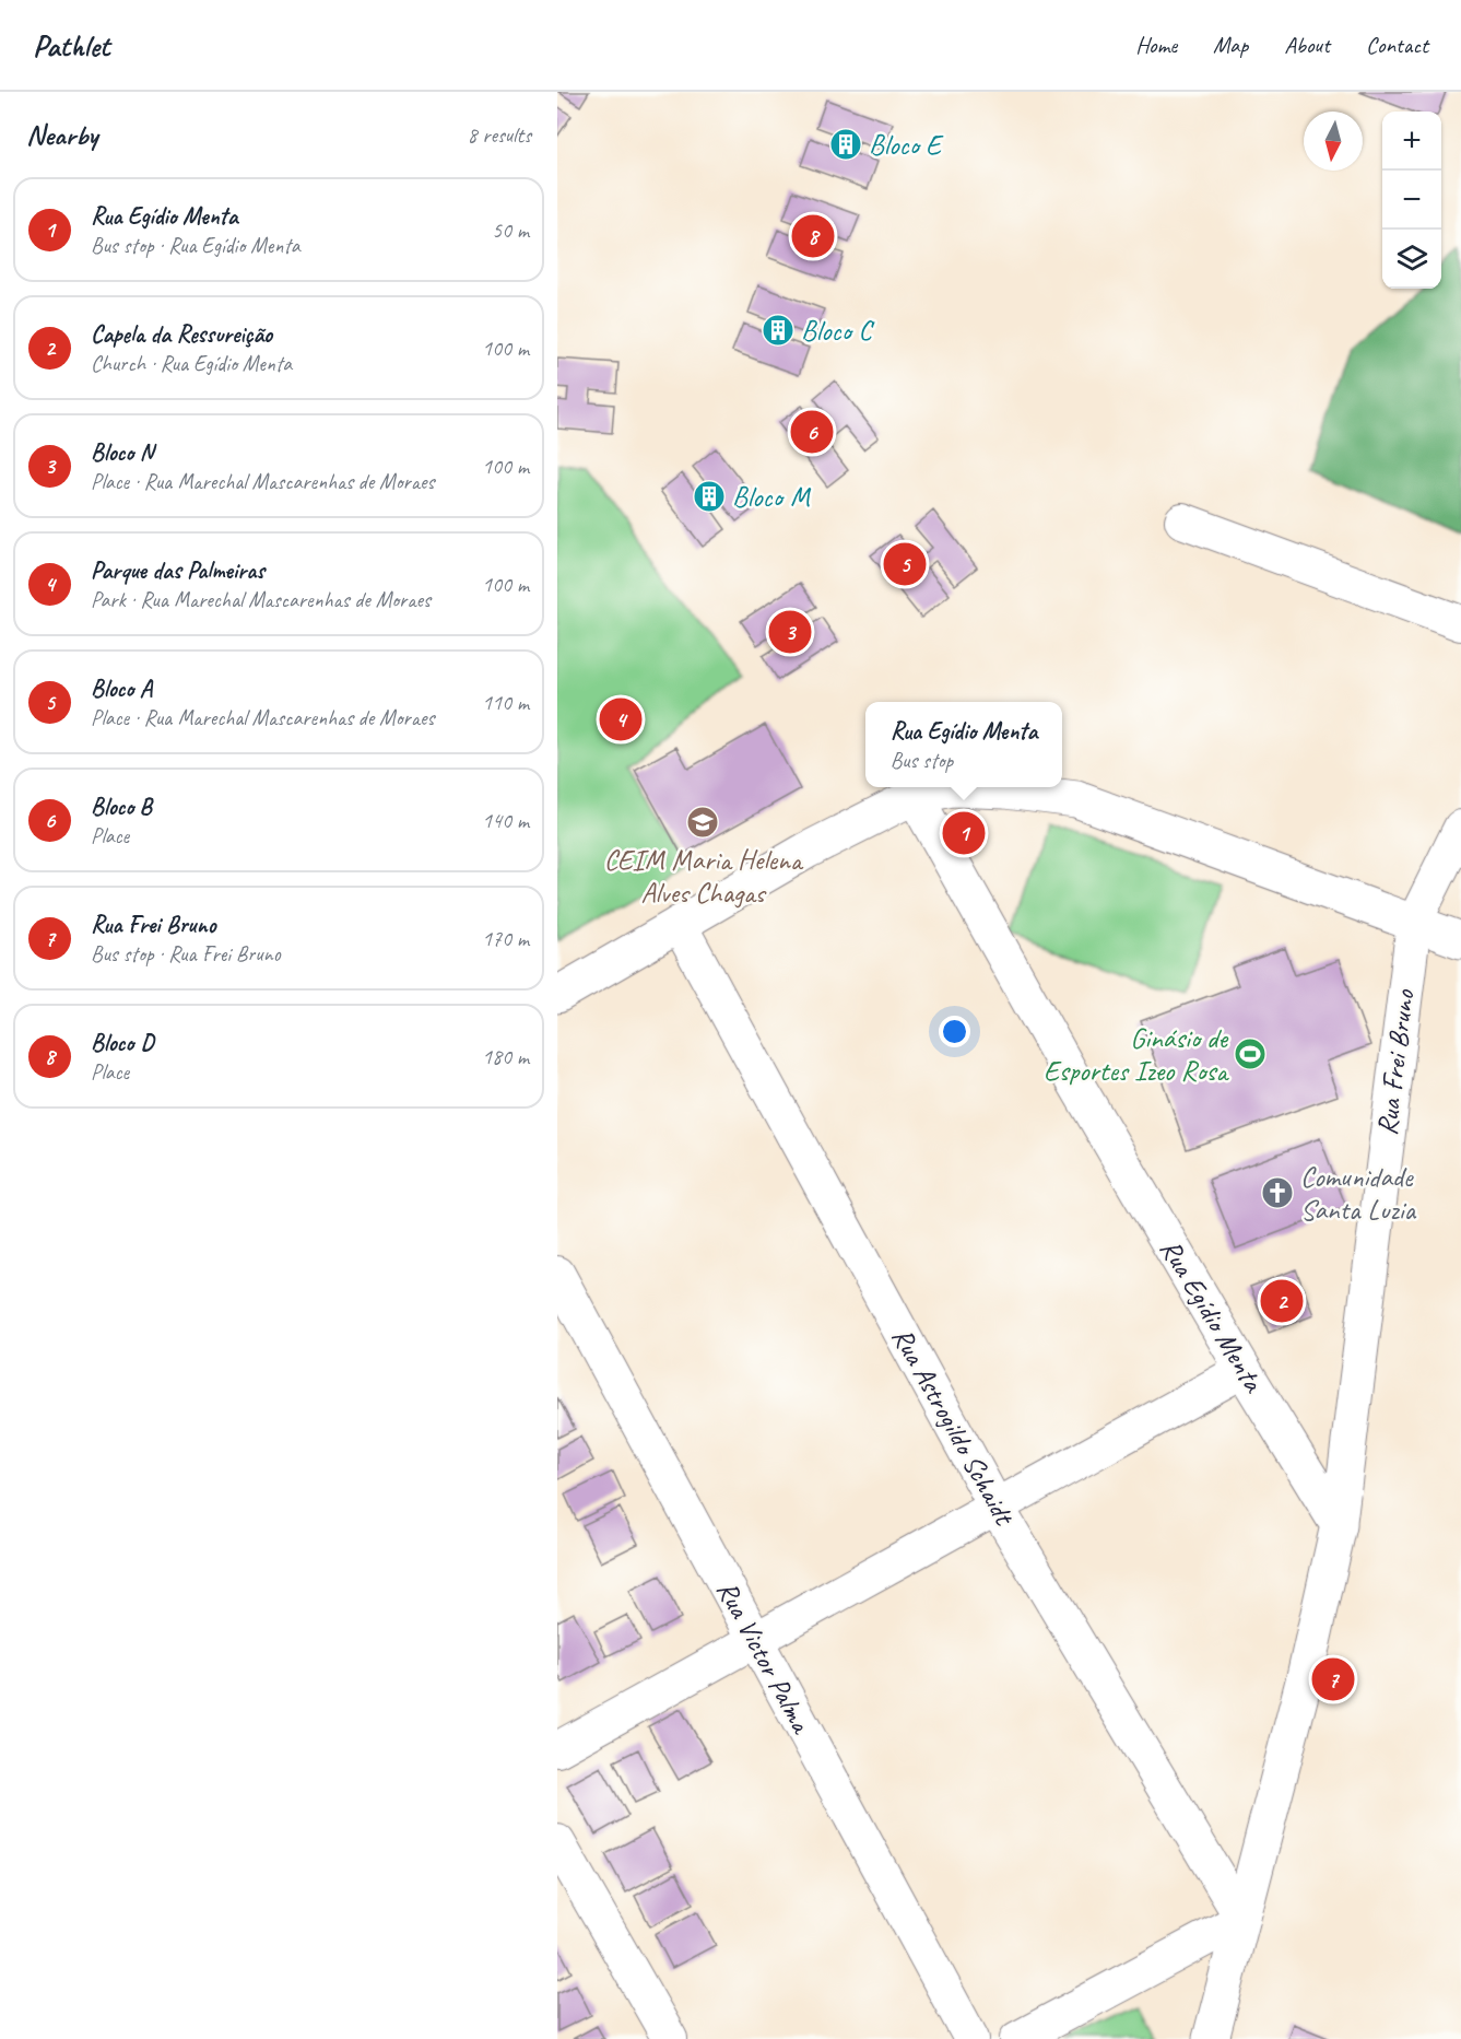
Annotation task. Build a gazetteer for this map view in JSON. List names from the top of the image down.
{
  "streets": {
    "street": [
      "Rua Frei Bruno",
      "Rua Egídio Menta",
      "Rua Astrogildo Schaidt",
      "Rua Victor Palma"
    ]
  },
  "crossings": [
    ["Rua Frei Bruno", "Rua Egídio Menta"],
    ["Rua Frei Bruno", "Rua Astrogildo Schaidt"]
  ],
  "places": {
    "building": ["Bloco E", "Bloco C", "Bloco M"],
    "school or university": ["CEIM Maria Helena Alves Chagas"],
    "sports": ["Ginásio de Esportes Izeo Rosa"],
    "church": ["Comunidade Santa Luzia"]
  },
  "north": "bottom",
  "page": {
    "header": "Pathlet",
    "nav": [
      "Home",
      "Map",
      "About",
      "Contact"
    ],
    "heading": ["Nearby", "8 results"],
    "map_buttons": ["+", "−"],
    "list": [
      {
        "mark": "1",
        "name": "Rua Egídio Menta",
        "note": "Bus stop · Rua Egídio Menta",
        "value": "50 m"
      },
      {
        "mark": "2",
        "name": "Capela da Ressureição",
        "note": "Church · Rua Egídio Menta",
        "value": "100 m"
      },
      {
        "mark": "3",
        "name": "Bloco N",
        "note": "Place · Rua Marechal Mascarenhas de Moraes",
        "value": "100 m"
      },
      {
        "mark": "4",
        "name": "Parque das Palmeiras",
        "note": "Park · Rua Marechal Mascarenhas de Moraes",
        "value": "100 m"
      },
      {
        "mark": "5",
        "name": "Bloco A",
        "note": "Place · Rua Marechal Mascarenhas de Moraes",
        "value": "110 m"
      },
      {
        "mark": "6",
        "name": "Bloco B",
        "note": "Place",
        "value": "140 m"
      },
      {
        "mark": "7",
        "name": "Rua Frei Bruno",
        "note": "Bus stop · Rua Frei Bruno",
        "value": "170 m"
      },
      {
        "mark": "8",
        "name": "Bloco D",
        "note": "Place",
        "value": "180 m"
      }
    ],
    "pins": [
      "8",
      "6",
      "5",
      "3",
      "4",
      "1",
      "2",
      "7"
    ],
    "popup": ["Rua Egídio Menta", "Bus stop"]
  }
}
